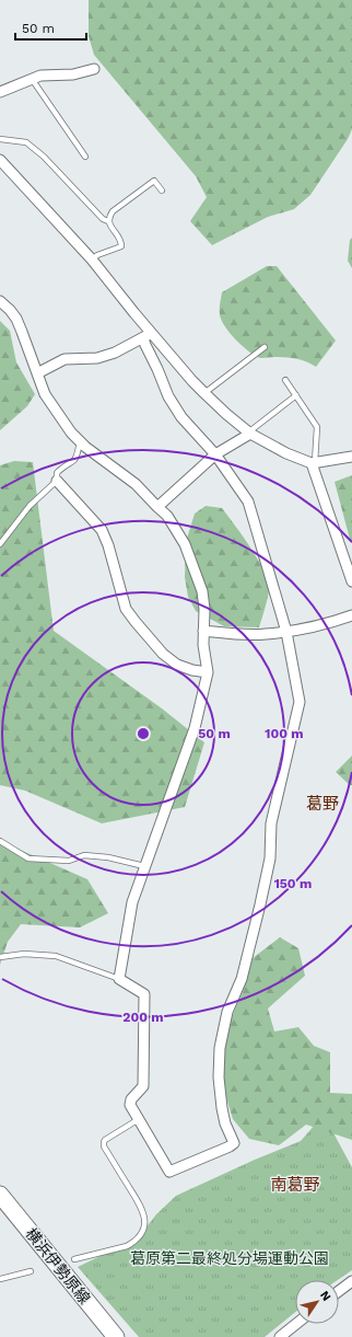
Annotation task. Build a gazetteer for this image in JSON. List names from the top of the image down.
{
  "streets": {
    "main road": ["横浜伊勢原線"]
  },
  "districts": ["葛野", "南葛野"],
  "parks": ["葛原第二最終処分場運動公園"],
  "scale_bar": "50 m",
  "north": "top right",
  "rings": [
    "50 m",
    "100 m",
    "150 m",
    "200 m"
  ]
}
